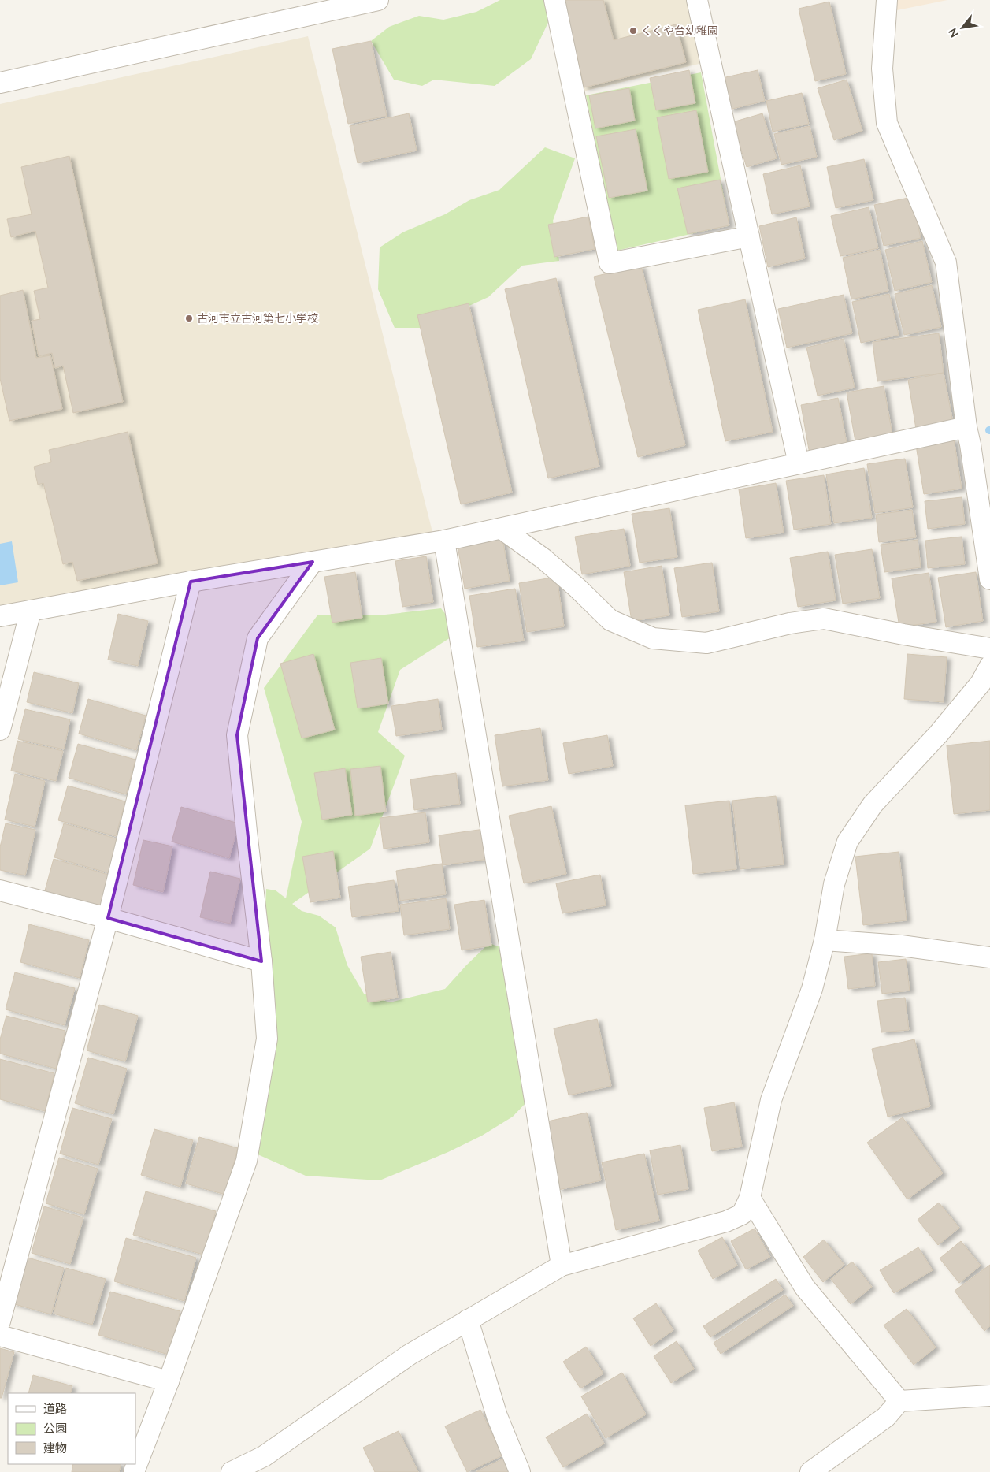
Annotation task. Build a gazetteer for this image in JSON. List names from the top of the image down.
{
  "places": ["くくや台幼稚園", "古河市立古河第七小学校"],
  "legend": ["道路", "公園", "建物"],
  "north": "bottom left"
}
